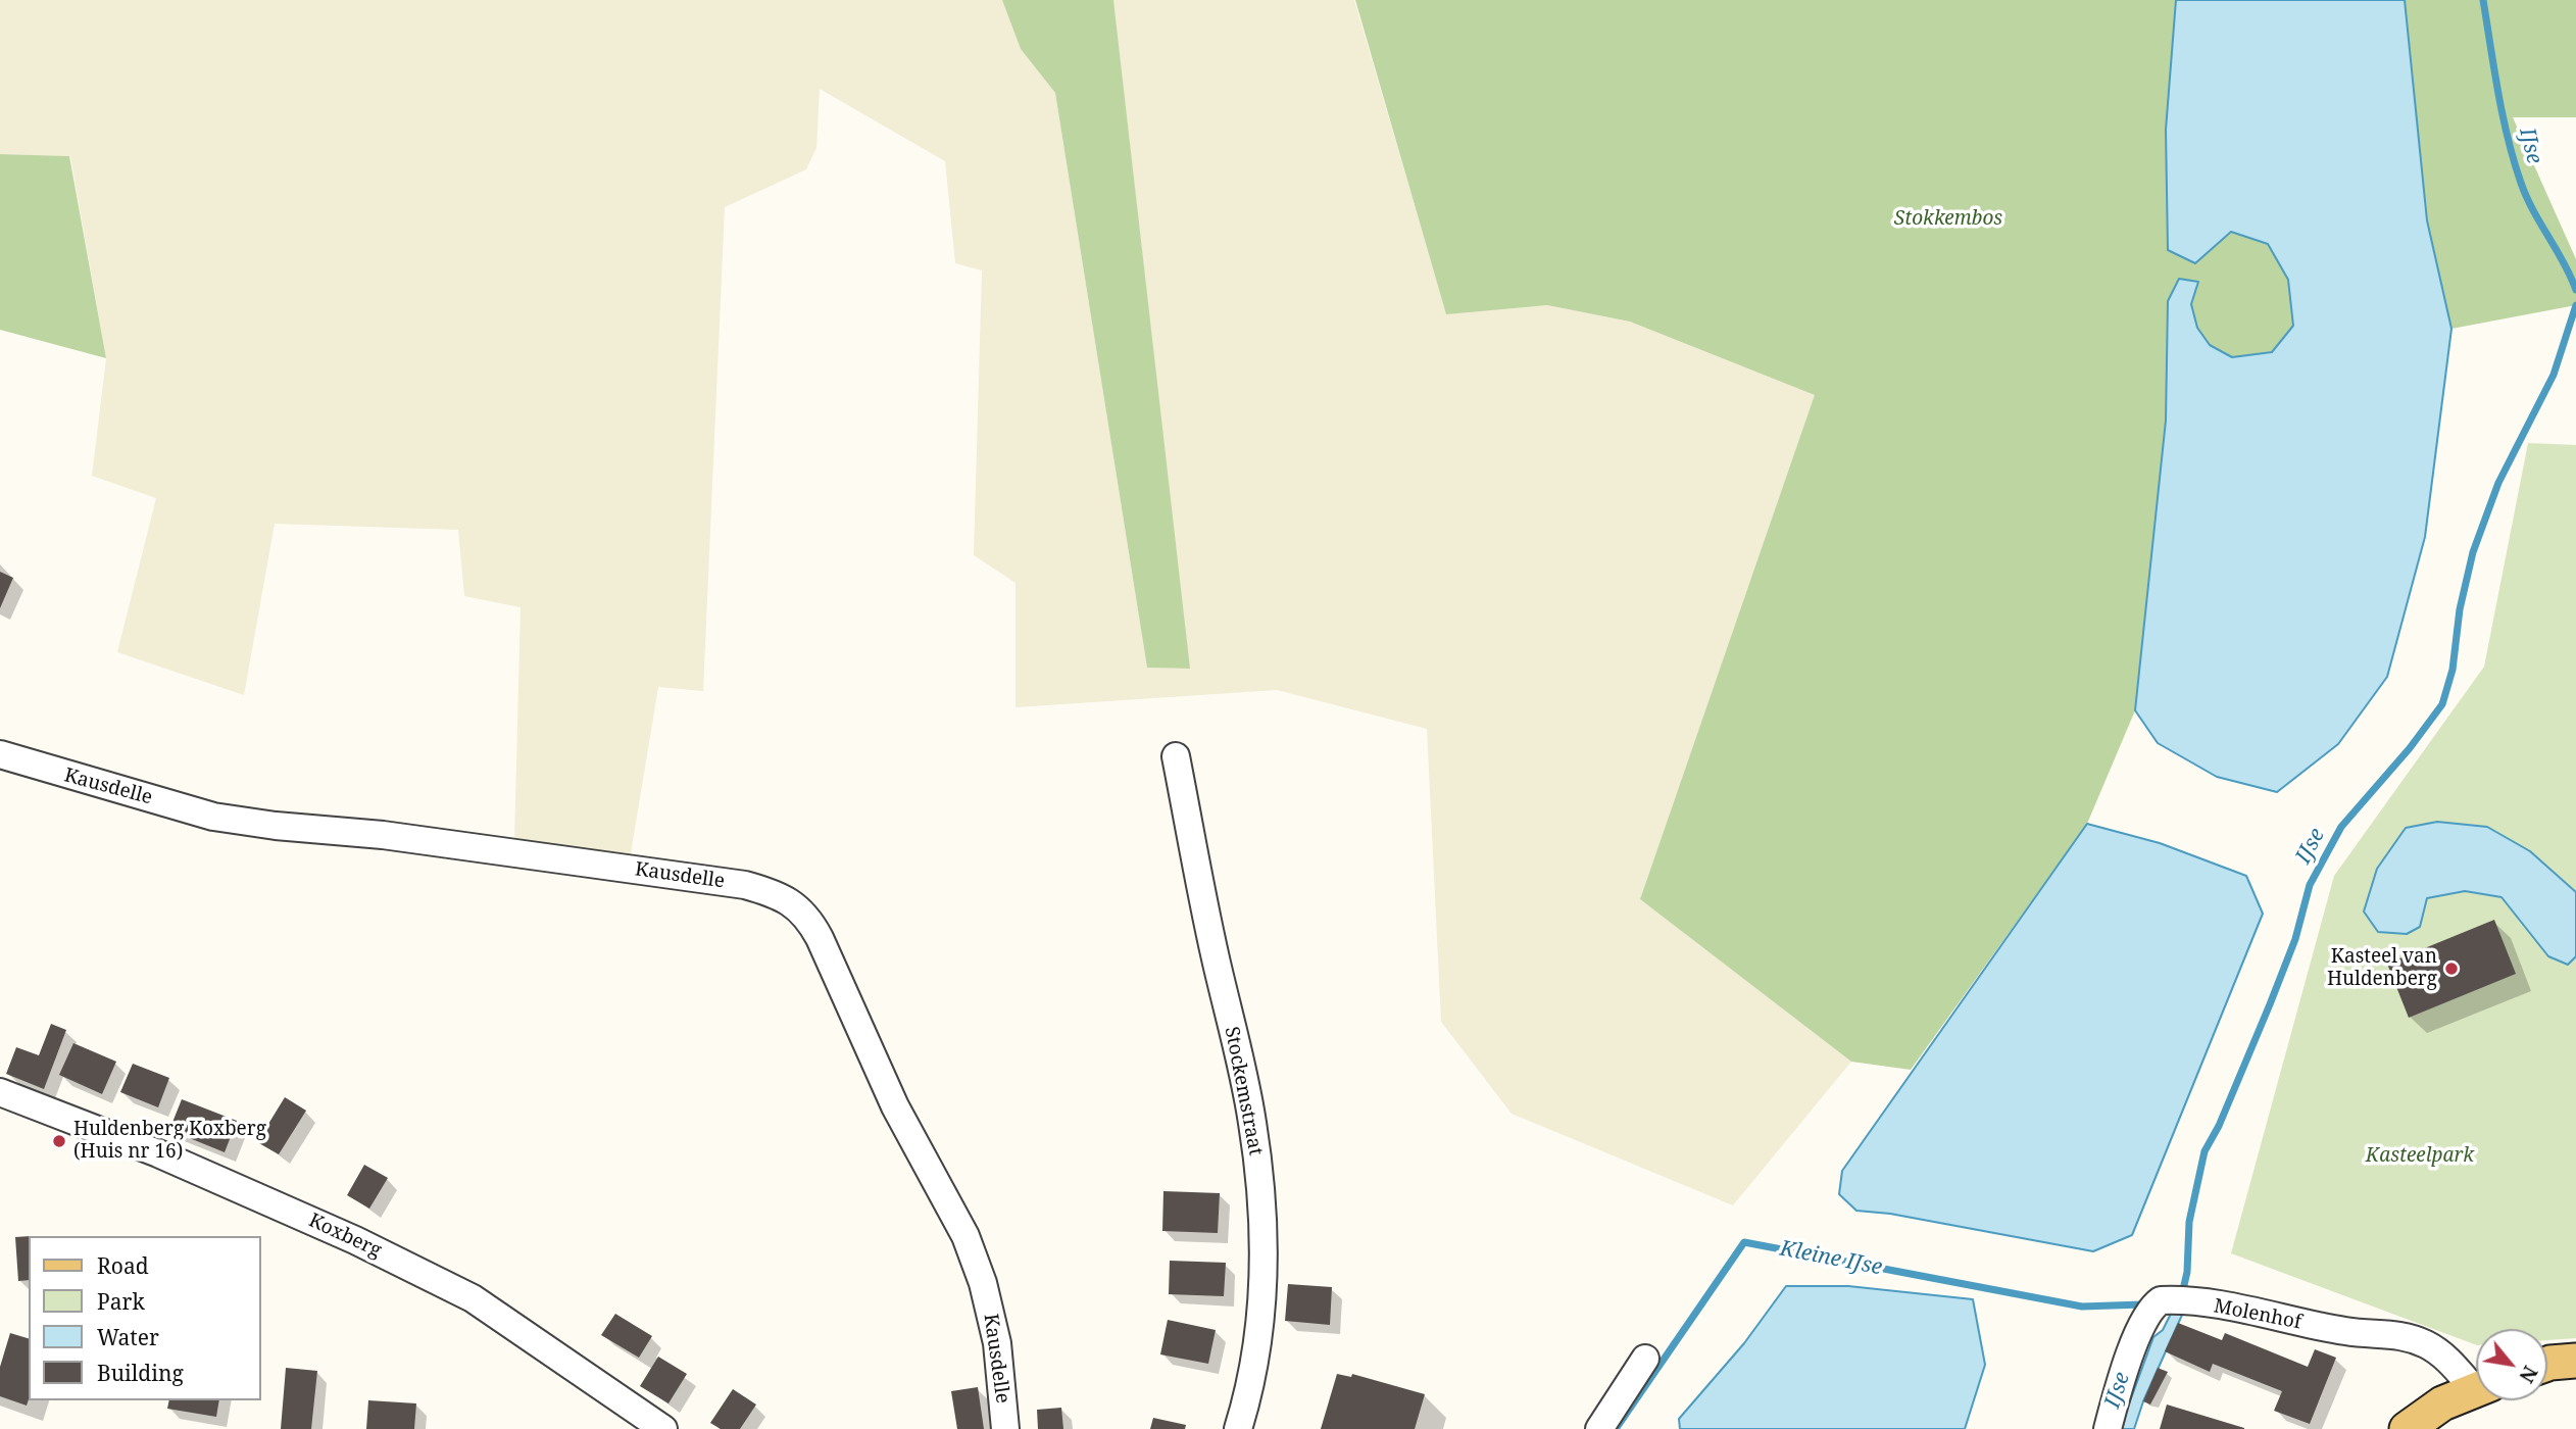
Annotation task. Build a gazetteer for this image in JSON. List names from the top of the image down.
{
  "streets": {
    "street": [
      "Kausdelle",
      "Stockemstraat",
      "Koxberg",
      "Molenhof"
    ]
  },
  "water": ["IJse", "Kleine IJse"],
  "parks": ["Stokkembos", "Kasteelpark"],
  "places": ["Kasteel van Huldenberg", "Huldenberg Koxberg (Huis nr 16)"],
  "legend": [
    "Road",
    "Park",
    "Water",
    "Building"
  ],
  "north": "bottom right"
}
